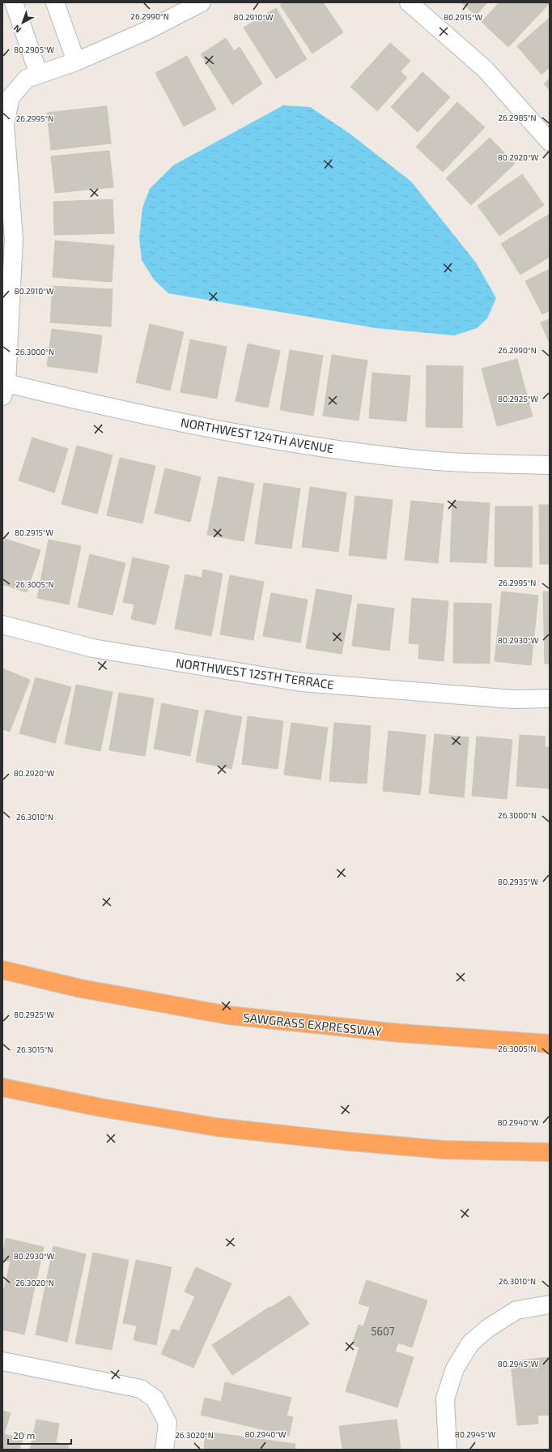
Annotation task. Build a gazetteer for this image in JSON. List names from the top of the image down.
{
  "streets": {
    "highway": ["SAWGRASS EXPRESSWAY"],
    "street": ["NORTHWEST 124TH AVENUE", "NORTHWEST 125TH TERRACE"]
  },
  "house_numbers": ["5607"],
  "scale_bar": "20 m",
  "north": "bottom left",
  "coordinates": [
    "26.2990°N",
    "80.2910°W",
    "80.2915°W",
    "80.2905°W",
    "26.2985°N",
    "26.2995°N",
    "80.2920°W",
    "26.3000°N",
    "80.2925°W",
    "26.3005°N",
    "80.2930°W",
    "26.3010°N",
    "80.2935°W",
    "26.3015°N",
    "80.2940°W",
    "26.3020°N",
    "80.2945°W"
  ]
}
